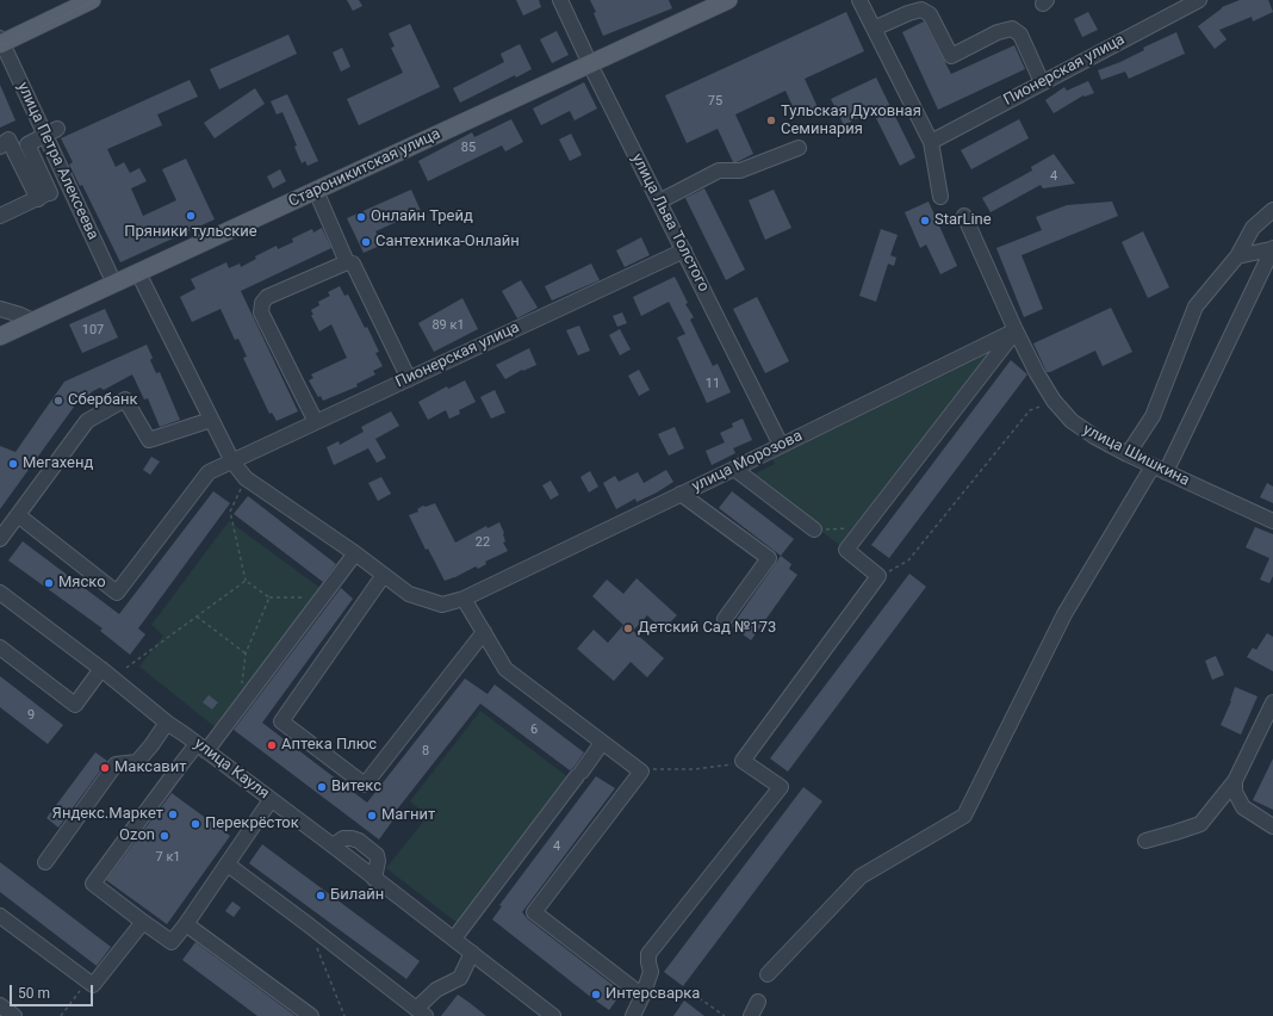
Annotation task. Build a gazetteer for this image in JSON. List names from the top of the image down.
{
  "streets": {
    "main road": ["Староникитская улица"],
    "street": [
      "Пионерская улица",
      "улица Петра Алексеева",
      "улица Льва Толстого",
      "улица Шишкина",
      "улица Морозова",
      "улица Кауля"
    ]
  },
  "crossings": [
    ["Пионерская улица", "улица Льва Толстого"],
    ["Пионерская улица", "улица Морозова"],
    ["улица Петра Алексеева", "Староникитская улица"],
    ["Староникитская улица", "улица Льва Толстого"],
    ["Староникитская улица", "улица Морозова"],
    ["улица Льва Толстого", "улица Морозова"],
    ["улица Шишкина", "улица Морозова"]
  ],
  "places": [
    "Тульская Духовная Семинария",
    "Пряники тульские",
    "Онлайн Трейд",
    "StarLine",
    "Сантехника-Онлайн",
    "Сбербанк",
    "Мегахенд",
    "Мяско",
    "Детский Сад №173",
    "Аптека Плюс",
    "Максавит",
    "Витекс",
    "Яндекс.Маркет",
    "Магнит",
    "Перекрёсток",
    "Ozon",
    "Билайн",
    "Интерсварка"
  ],
  "house_numbers": [
    "75",
    "85",
    "4",
    "89 к1",
    "107",
    "11",
    "22",
    "9",
    "6",
    "8",
    "4",
    "7 к1"
  ],
  "scale_bar": "50 m"
}
